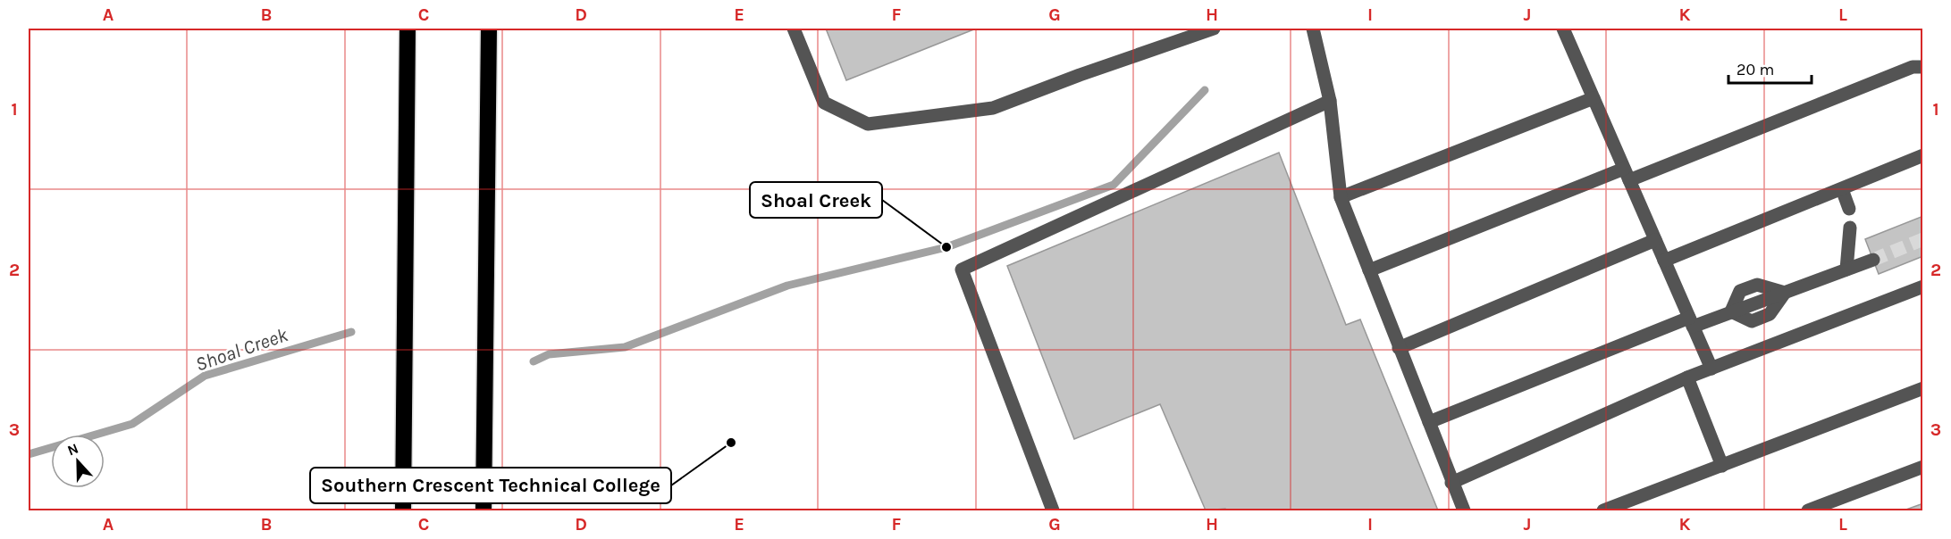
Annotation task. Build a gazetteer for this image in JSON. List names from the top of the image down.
{
  "water": ["Shoal Creek"],
  "places": ["Shoal Creek", "Southern Crescent Technical College"],
  "scale_bar": "20 m",
  "north": "top",
  "grid": {
    "columns": [
      "A",
      "B",
      "C",
      "D",
      "E",
      "F",
      "G",
      "H",
      "I",
      "J",
      "K",
      "L"
    ],
    "rows": ["1", "2", "3"]
  }
}
